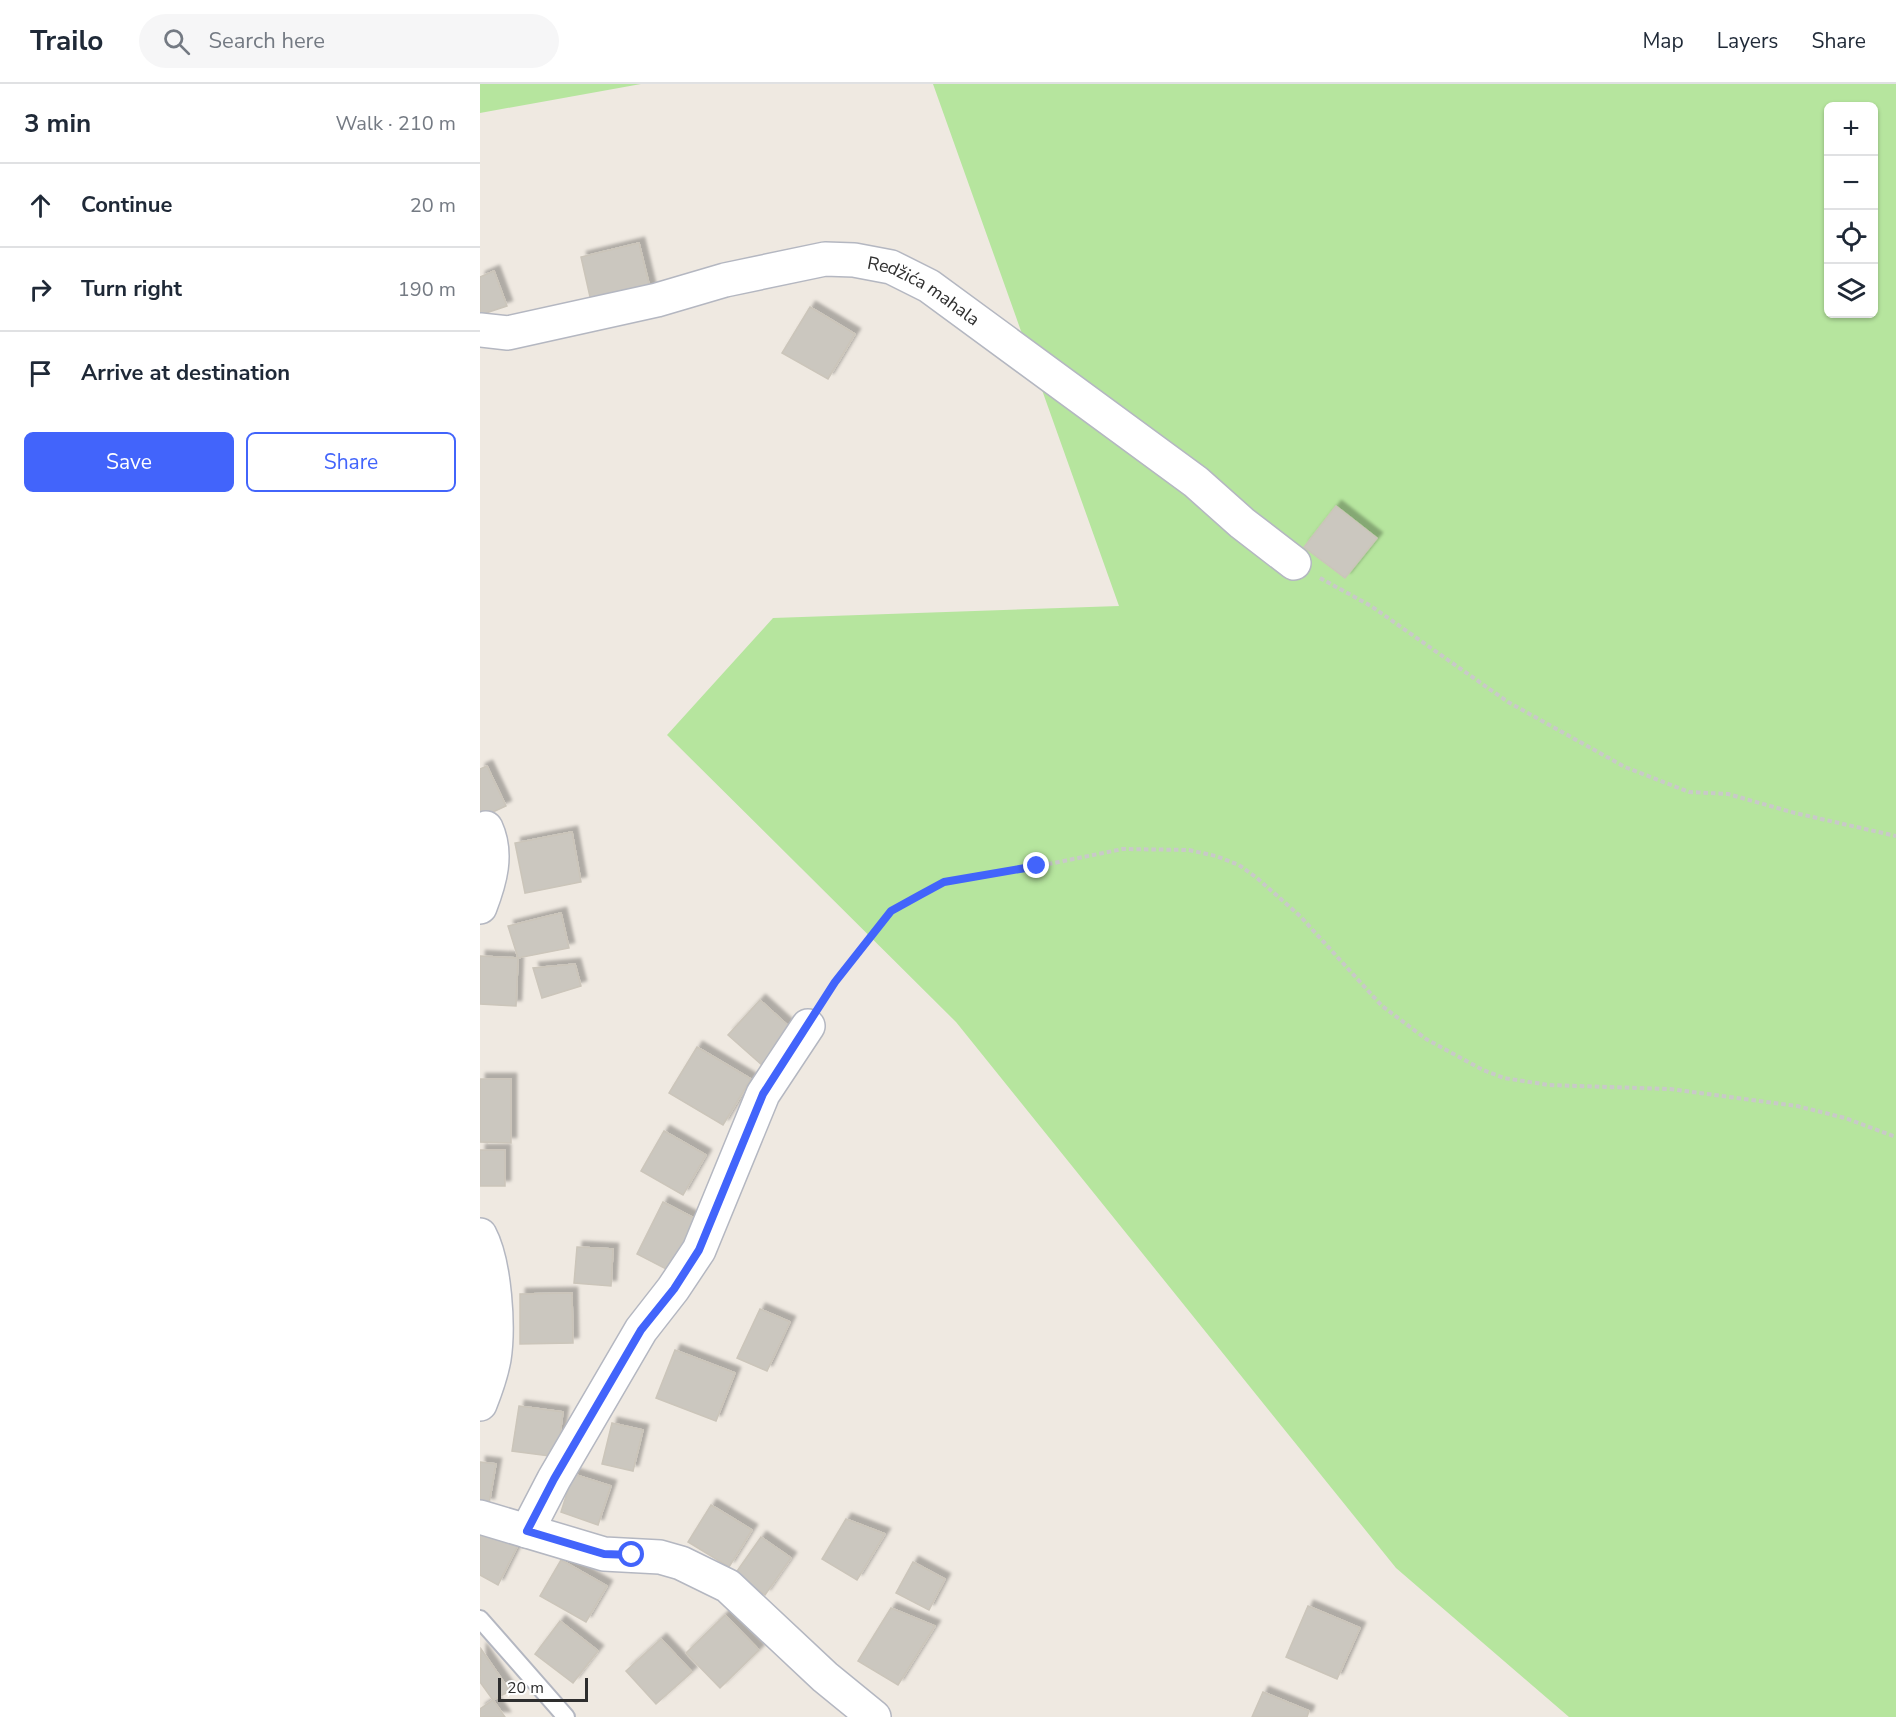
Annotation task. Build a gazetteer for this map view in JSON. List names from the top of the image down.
{
  "streets": {
    "street": ["Redžića mahala"]
  },
  "scale_bar": "20 m",
  "page": {
    "header": "Trailo",
    "search": "Search here",
    "nav": ["Map", "Layers", "Share"],
    "heading": ["3 min", "Walk · 210 m"],
    "map_buttons": ["+", "−"],
    "list": [
      ["Continue", "20 m"],
      ["Turn right", "190 m"],
      "Arrive at destination"
    ],
    "buttons": ["Save", "Share"],
    "scale": "20 m"
  }
}
